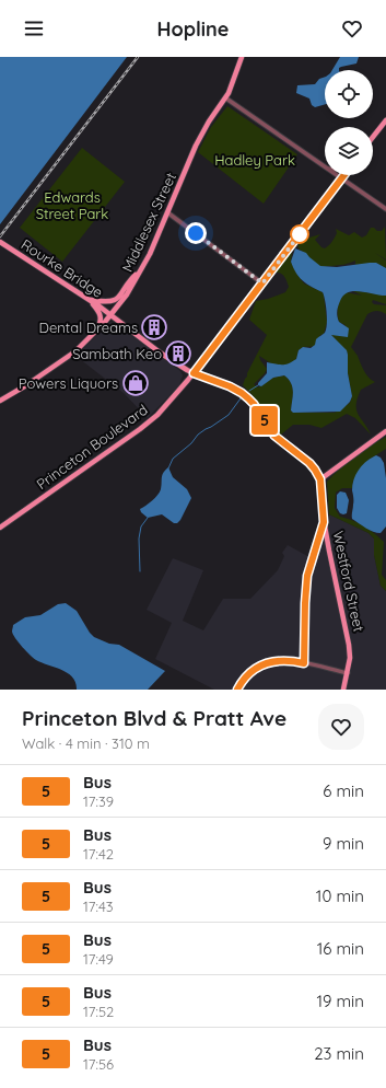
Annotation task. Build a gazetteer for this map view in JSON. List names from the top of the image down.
{
  "streets": {
    "main road": [
      "Middlesex Street",
      "Rourke Bridge",
      "Princeton Boulevard",
      "Westford Street"
    ]
  },
  "crossings": [
    ["Middlesex Street", "Rourke Bridge"],
    ["Rourke Bridge", "Princeton Boulevard"],
    ["Rourke Bridge", "Westford Street"]
  ],
  "parks": ["Hadley Park", "Edwards Street Park"],
  "places": {
    "building": ["Dental Dreams", "Sambath Keo"],
    "shop": ["Powers Liquors"]
  },
  "lines": ["bus line 5"],
  "page": {
    "header": "Hopline",
    "on_map": "5",
    "heading": ["Princeton Blvd & Pratt Ave", "Walk · 4 min · 310 m"],
    "list": [
      {
        "mark": "5",
        "name": "Bus",
        "note": "17:39",
        "value": "6 min"
      },
      {
        "mark": "5",
        "name": "Bus",
        "note": "17:42",
        "value": "9 min"
      },
      {
        "mark": "5",
        "name": "Bus",
        "note": "17:43",
        "value": "10 min"
      },
      {
        "mark": "5",
        "name": "Bus",
        "note": "17:49",
        "value": "16 min"
      },
      {
        "mark": "5",
        "name": "Bus",
        "note": "17:52",
        "value": "19 min"
      },
      {
        "mark": "5",
        "name": "Bus",
        "note": "17:56",
        "value": "23 min"
      }
    ]
  }
}
